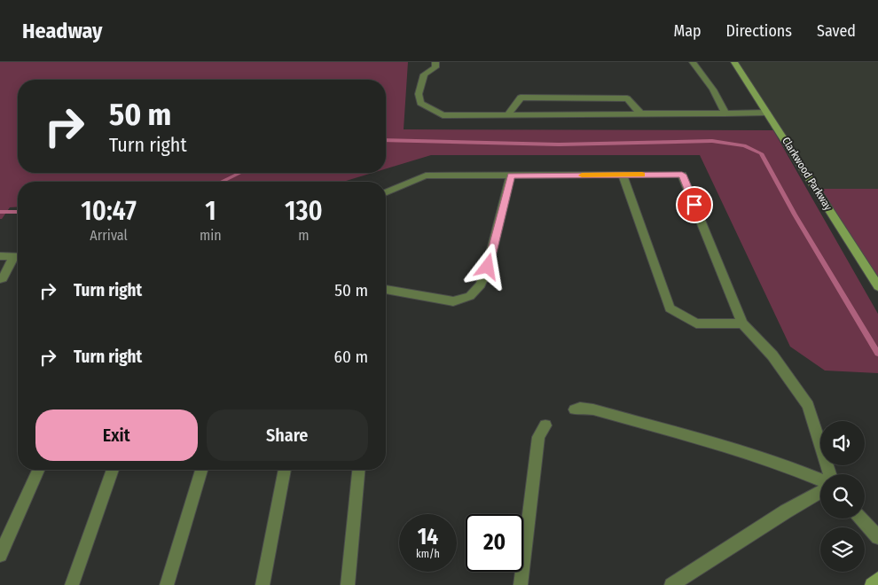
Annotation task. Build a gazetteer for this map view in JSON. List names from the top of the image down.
{
  "streets": {
    "street": ["Clarkwood Parkway"]
  },
  "page": {
    "header": "Headway",
    "nav": ["Map", "Directions", "Saved"],
    "turn": ["50 m", "Turn right"],
    "eta": [
      "10:47",
      "Arrival",
      "1",
      "min",
      "130",
      "m"
    ],
    "list": [
      {
        "name": "Turn right",
        "value": "50 m"
      },
      {
        "name": "Turn right",
        "value": "60 m"
      }
    ],
    "buttons": ["Exit", "Share"],
    "speed": "14 km/h",
    "limit": "20"
  }
}
